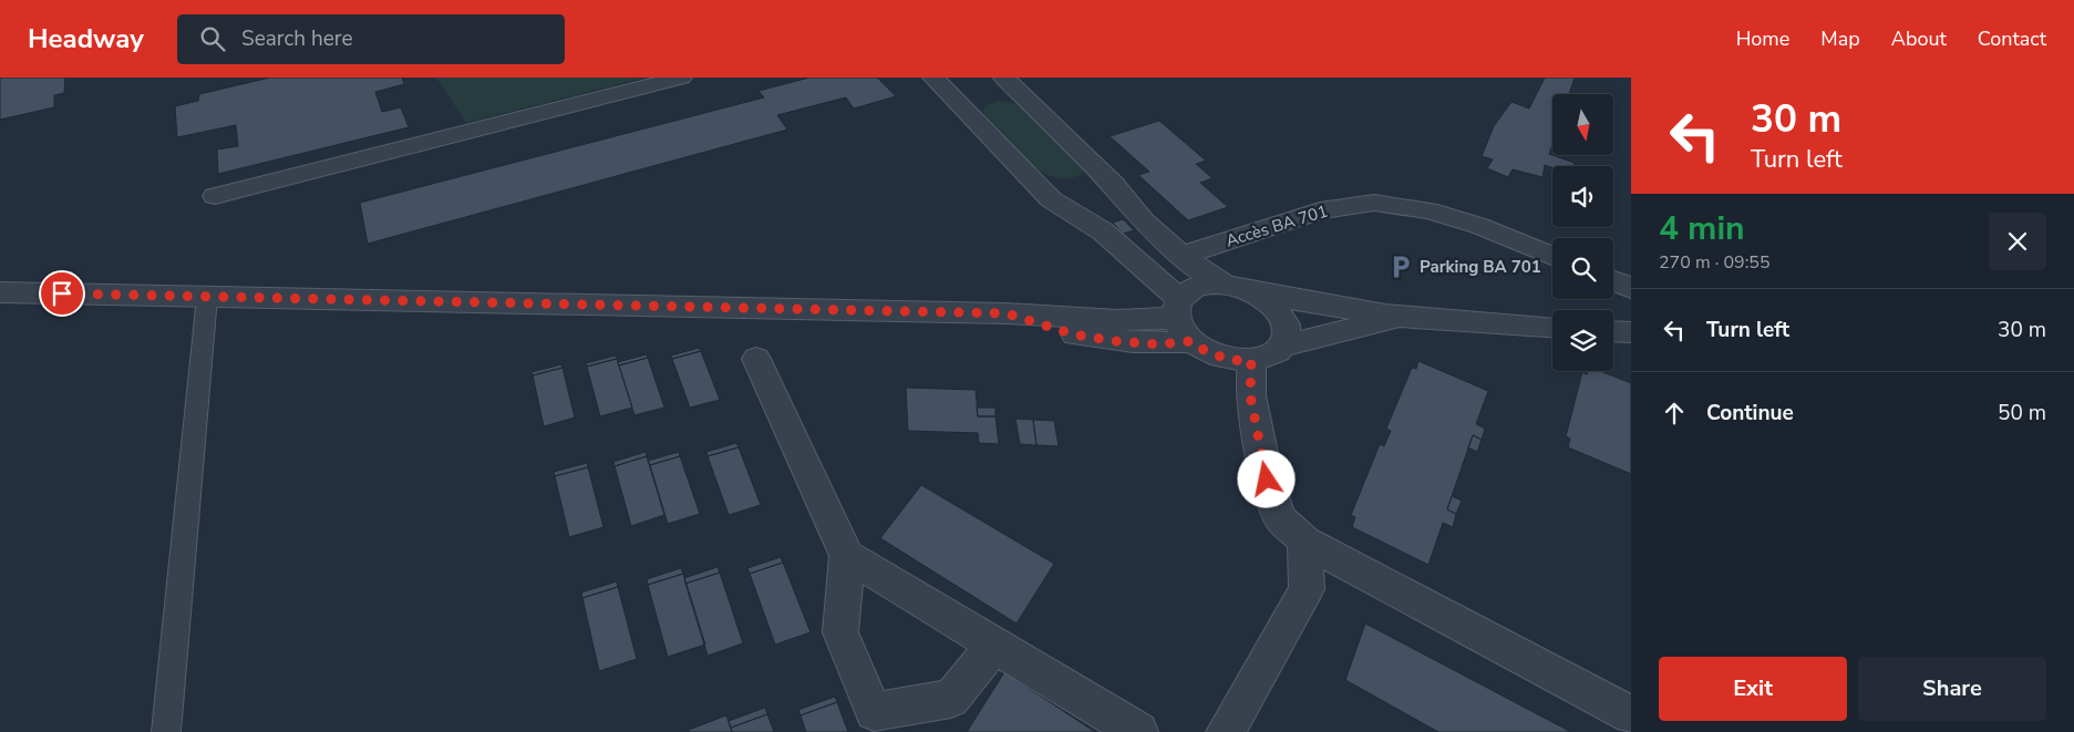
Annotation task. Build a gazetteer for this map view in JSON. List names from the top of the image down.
{
  "streets": {
    "street": ["Accès BA 701"]
  },
  "places": {
    "parking": ["Parking BA 701"]
  },
  "north": "bottom",
  "page": {
    "header": "Headway",
    "search": "Search here",
    "nav": [
      "Home",
      "Map",
      "About",
      "Contact"
    ],
    "turn": ["30 m", "Turn left"],
    "heading": ["4 min", "270 m · 09:55"],
    "list": [
      {
        "name": "Turn left",
        "value": "30 m"
      },
      {
        "name": "Continue",
        "value": "50 m"
      }
    ],
    "buttons": ["Exit", "Share"]
  }
}
